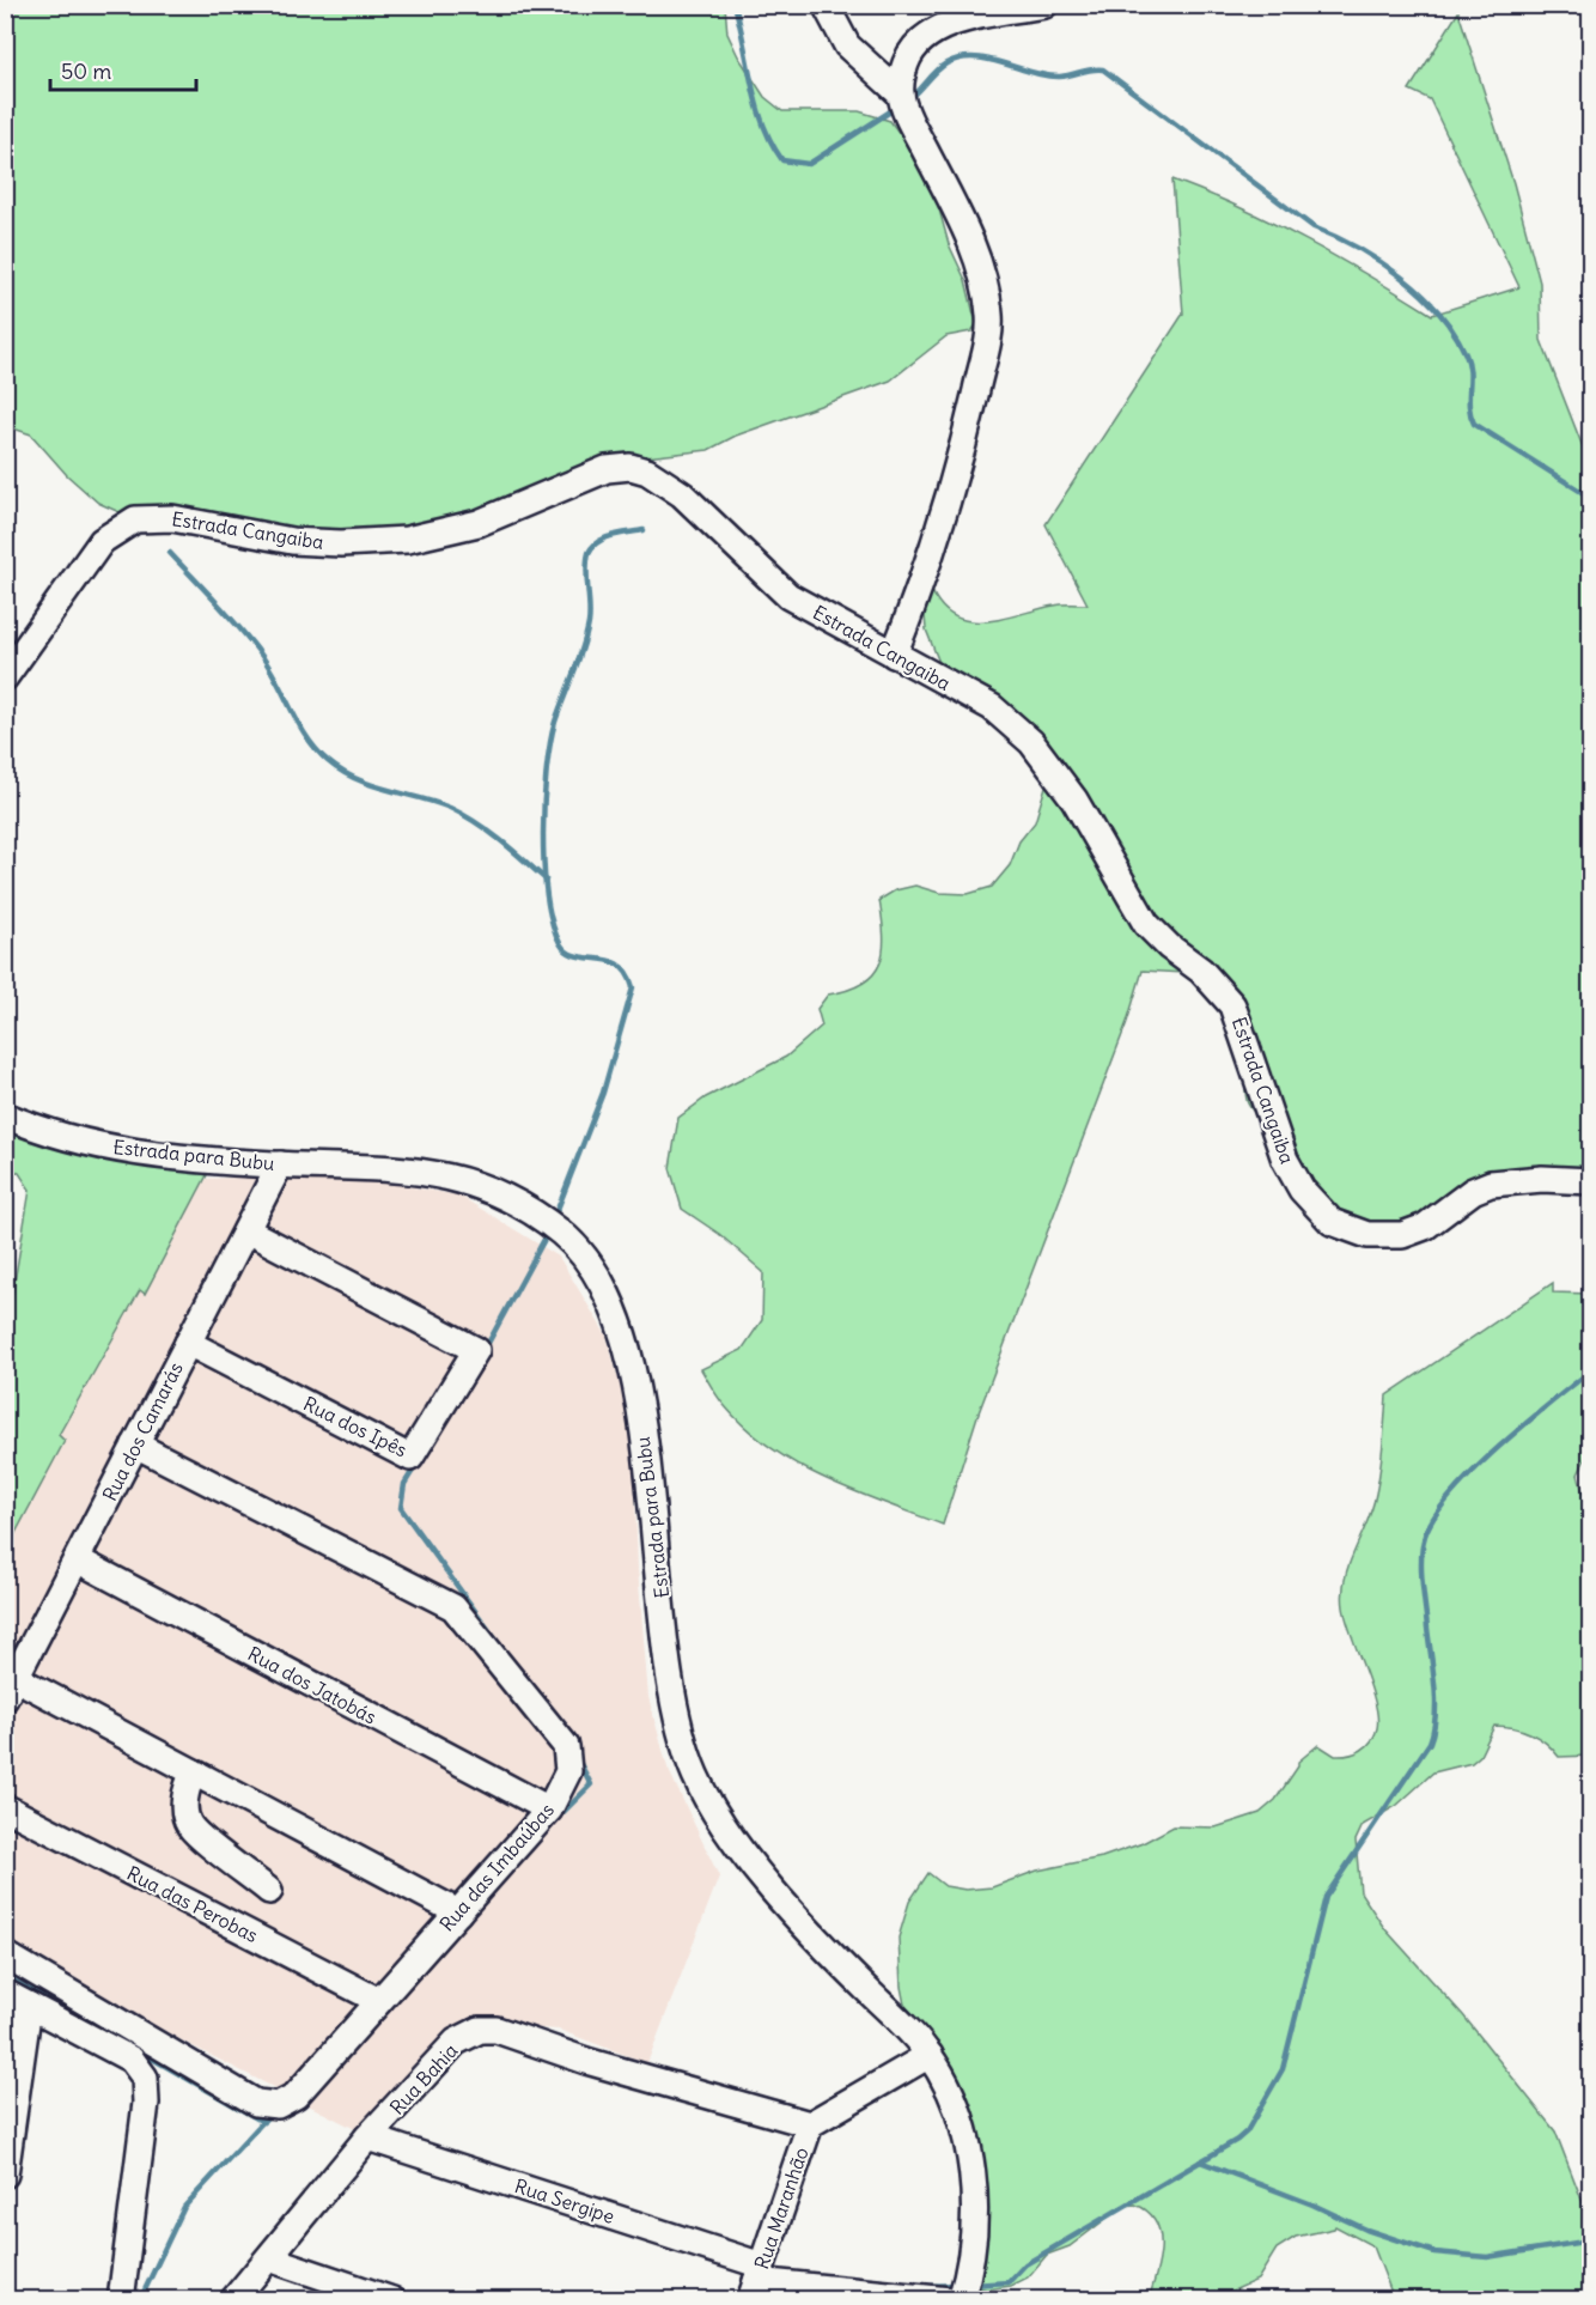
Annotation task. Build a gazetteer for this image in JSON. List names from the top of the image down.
{
  "streets": {
    "street": [
      "Estrada Cangaiba",
      "Estrada para Bubu",
      "Rua dos Ipês",
      "Rua dos Camarás",
      "Rua dos Jatobás",
      "Rua das Imbaúbas",
      "Rua das Perobas",
      "Rua Bahia",
      "Rua Sergipe",
      "Rua Maranhão"
    ]
  },
  "crossings": [
    ["Estrada para Bubu", "Rua dos Camarás"],
    ["Estrada para Bubu", "Rua Maranhão"],
    ["Rua dos Ipês", "Rua dos Camarás"],
    ["Rua dos Camarás", "Rua dos Jatobás"],
    ["Rua dos Camarás", "Rua das Imbaúbas"],
    ["Rua dos Jatobás", "Rua das Imbaúbas"],
    ["Rua das Imbaúbas", "Rua das Perobas"],
    ["Rua Bahia", "Rua Sergipe"],
    ["Rua Bahia", "Rua Maranhão"],
    ["Rua Sergipe", "Rua Maranhão"]
  ],
  "scale_bar": "50 m"
}
